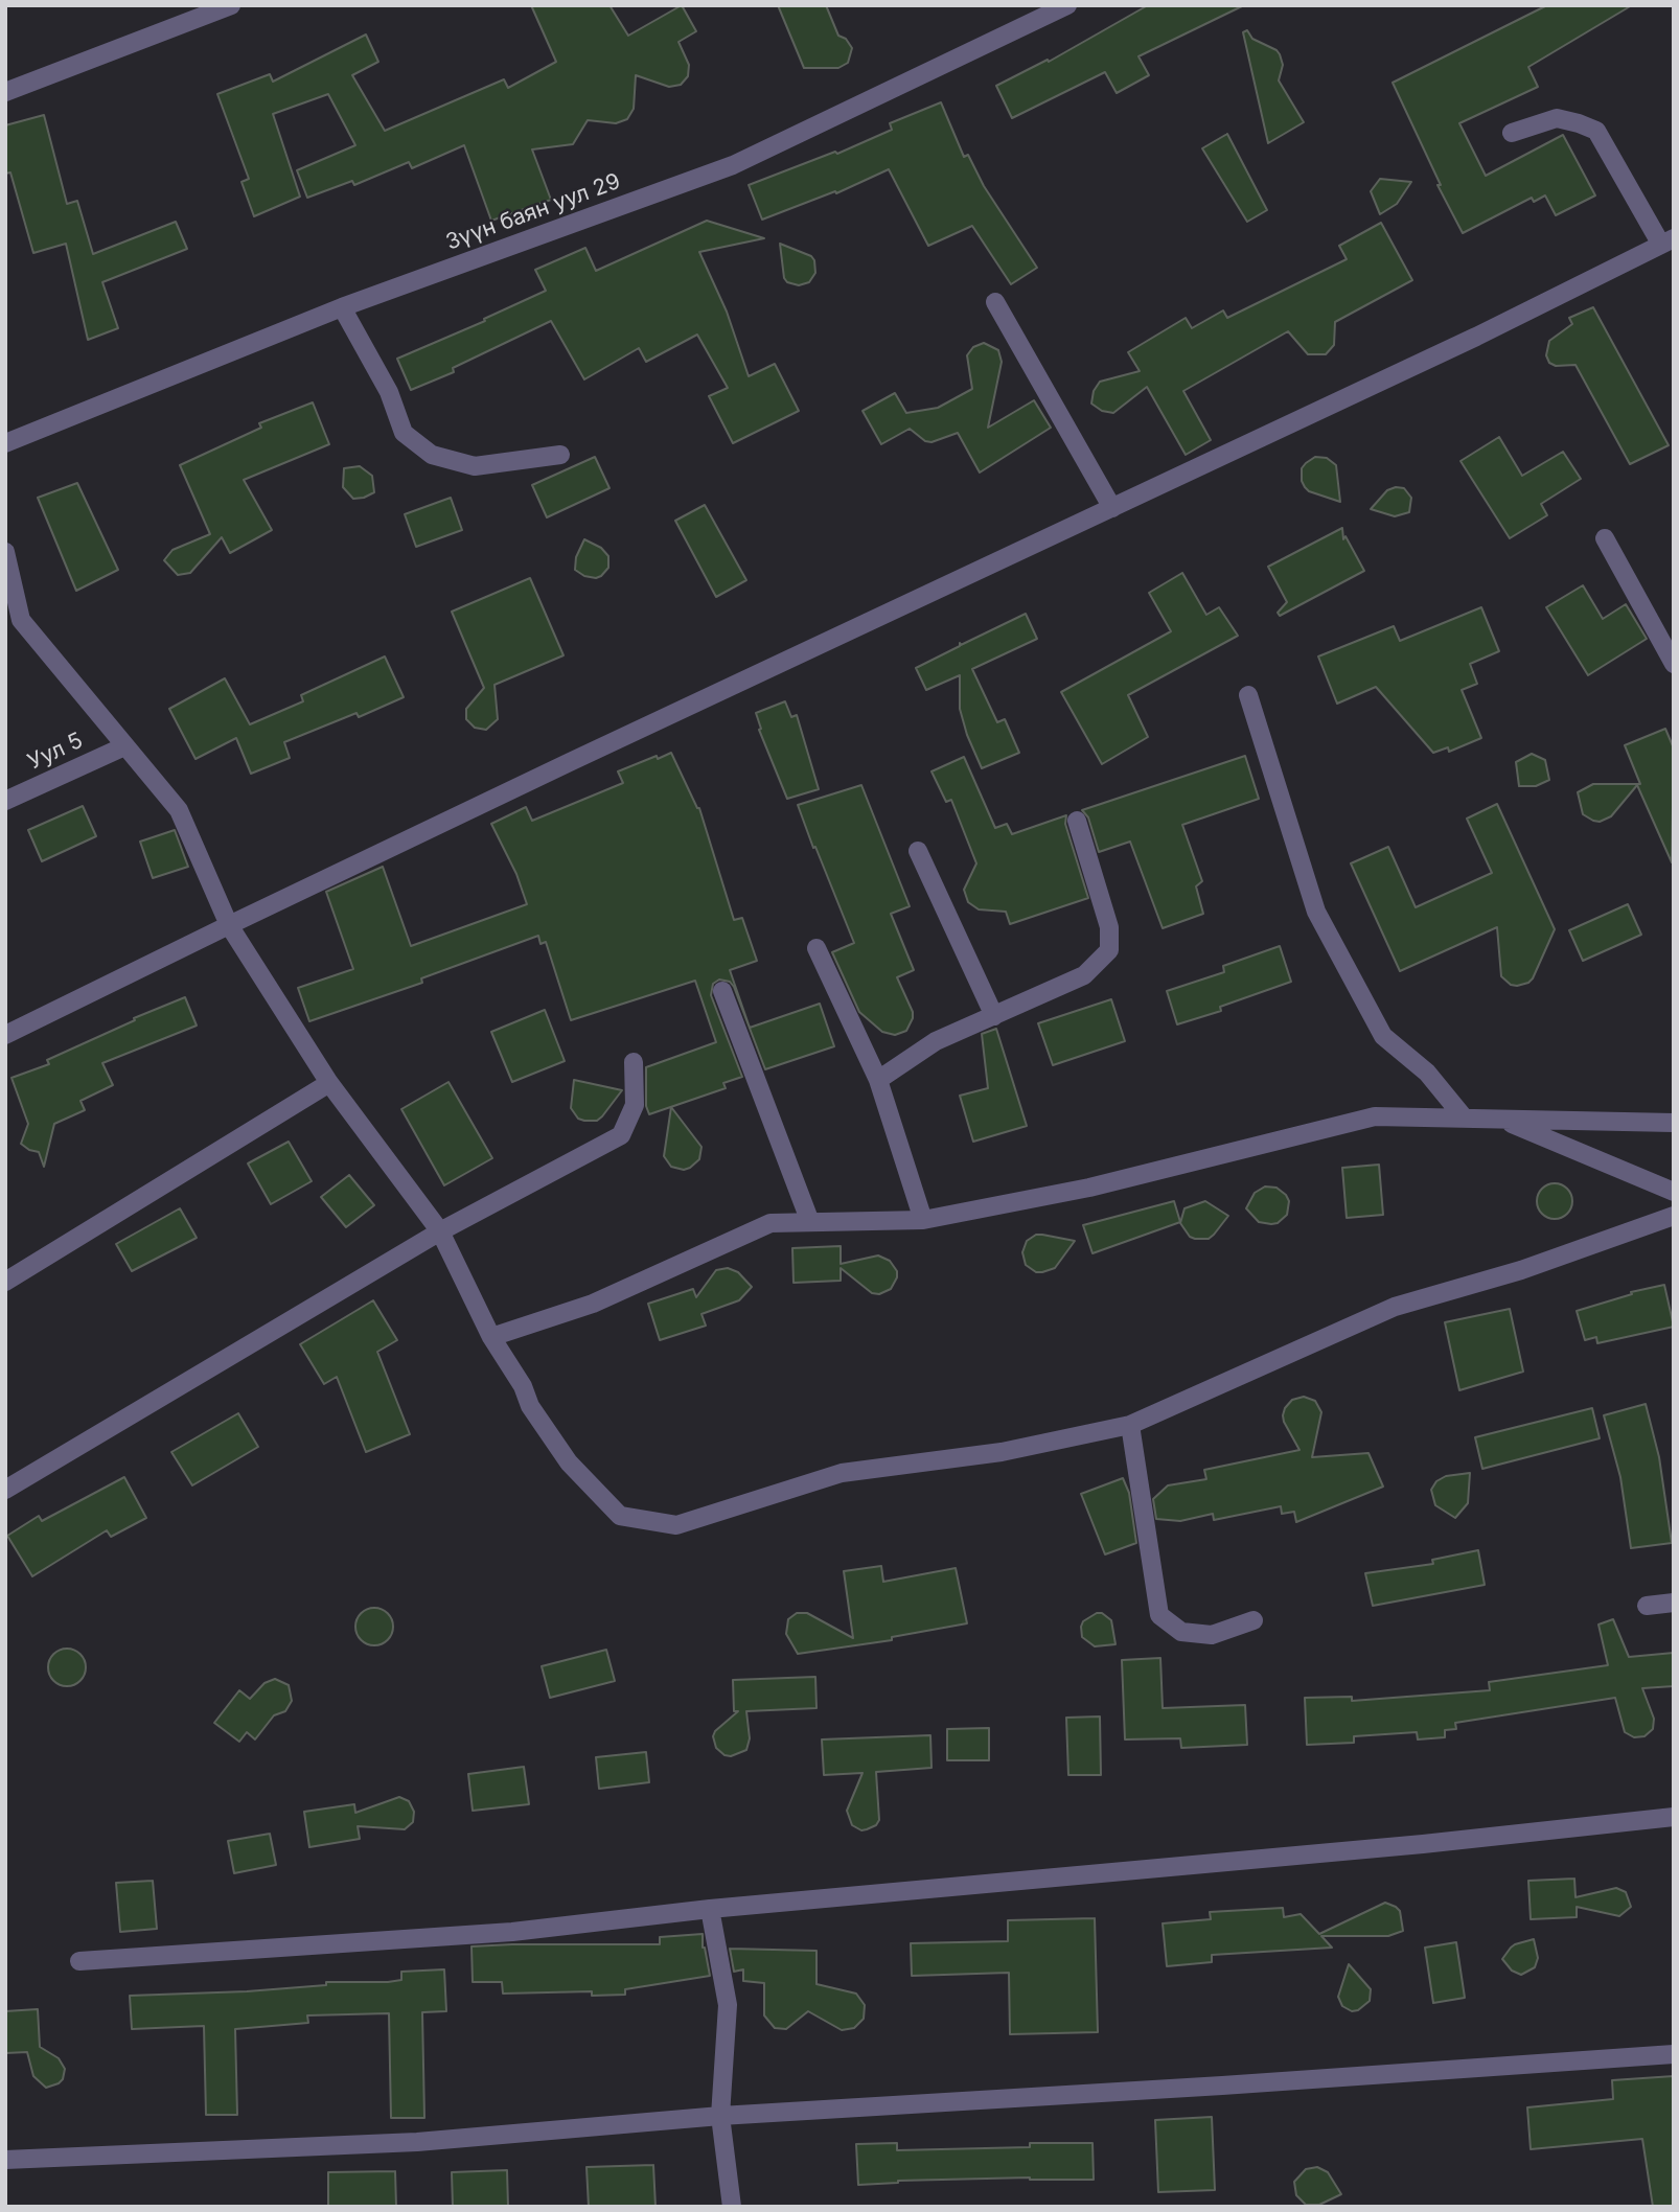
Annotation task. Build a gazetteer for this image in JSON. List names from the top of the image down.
{
  "streets": {
    "street": ["Зүүн баян уул 29", "Уул 5"]
  }
}
